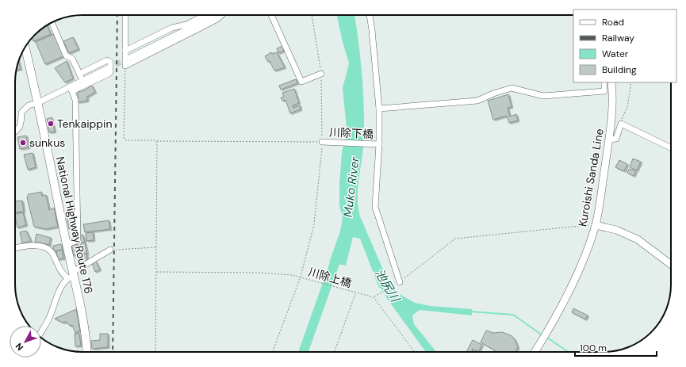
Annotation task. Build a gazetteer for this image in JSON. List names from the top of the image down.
{
  "streets": {
    "highway": ["National Highway Route 176"],
    "main road": ["Kuroishi Sanda Line"],
    "street": ["川除下橋"],
    "path": ["川除上橋"]
  },
  "water": ["Muko River", "池尻川"],
  "places": ["Tenkaippin", "sunkus"],
  "legend": [
    "Road",
    "Railway",
    "Water",
    "Building"
  ],
  "scale_bar": "100 m",
  "north": "bottom left"
}
